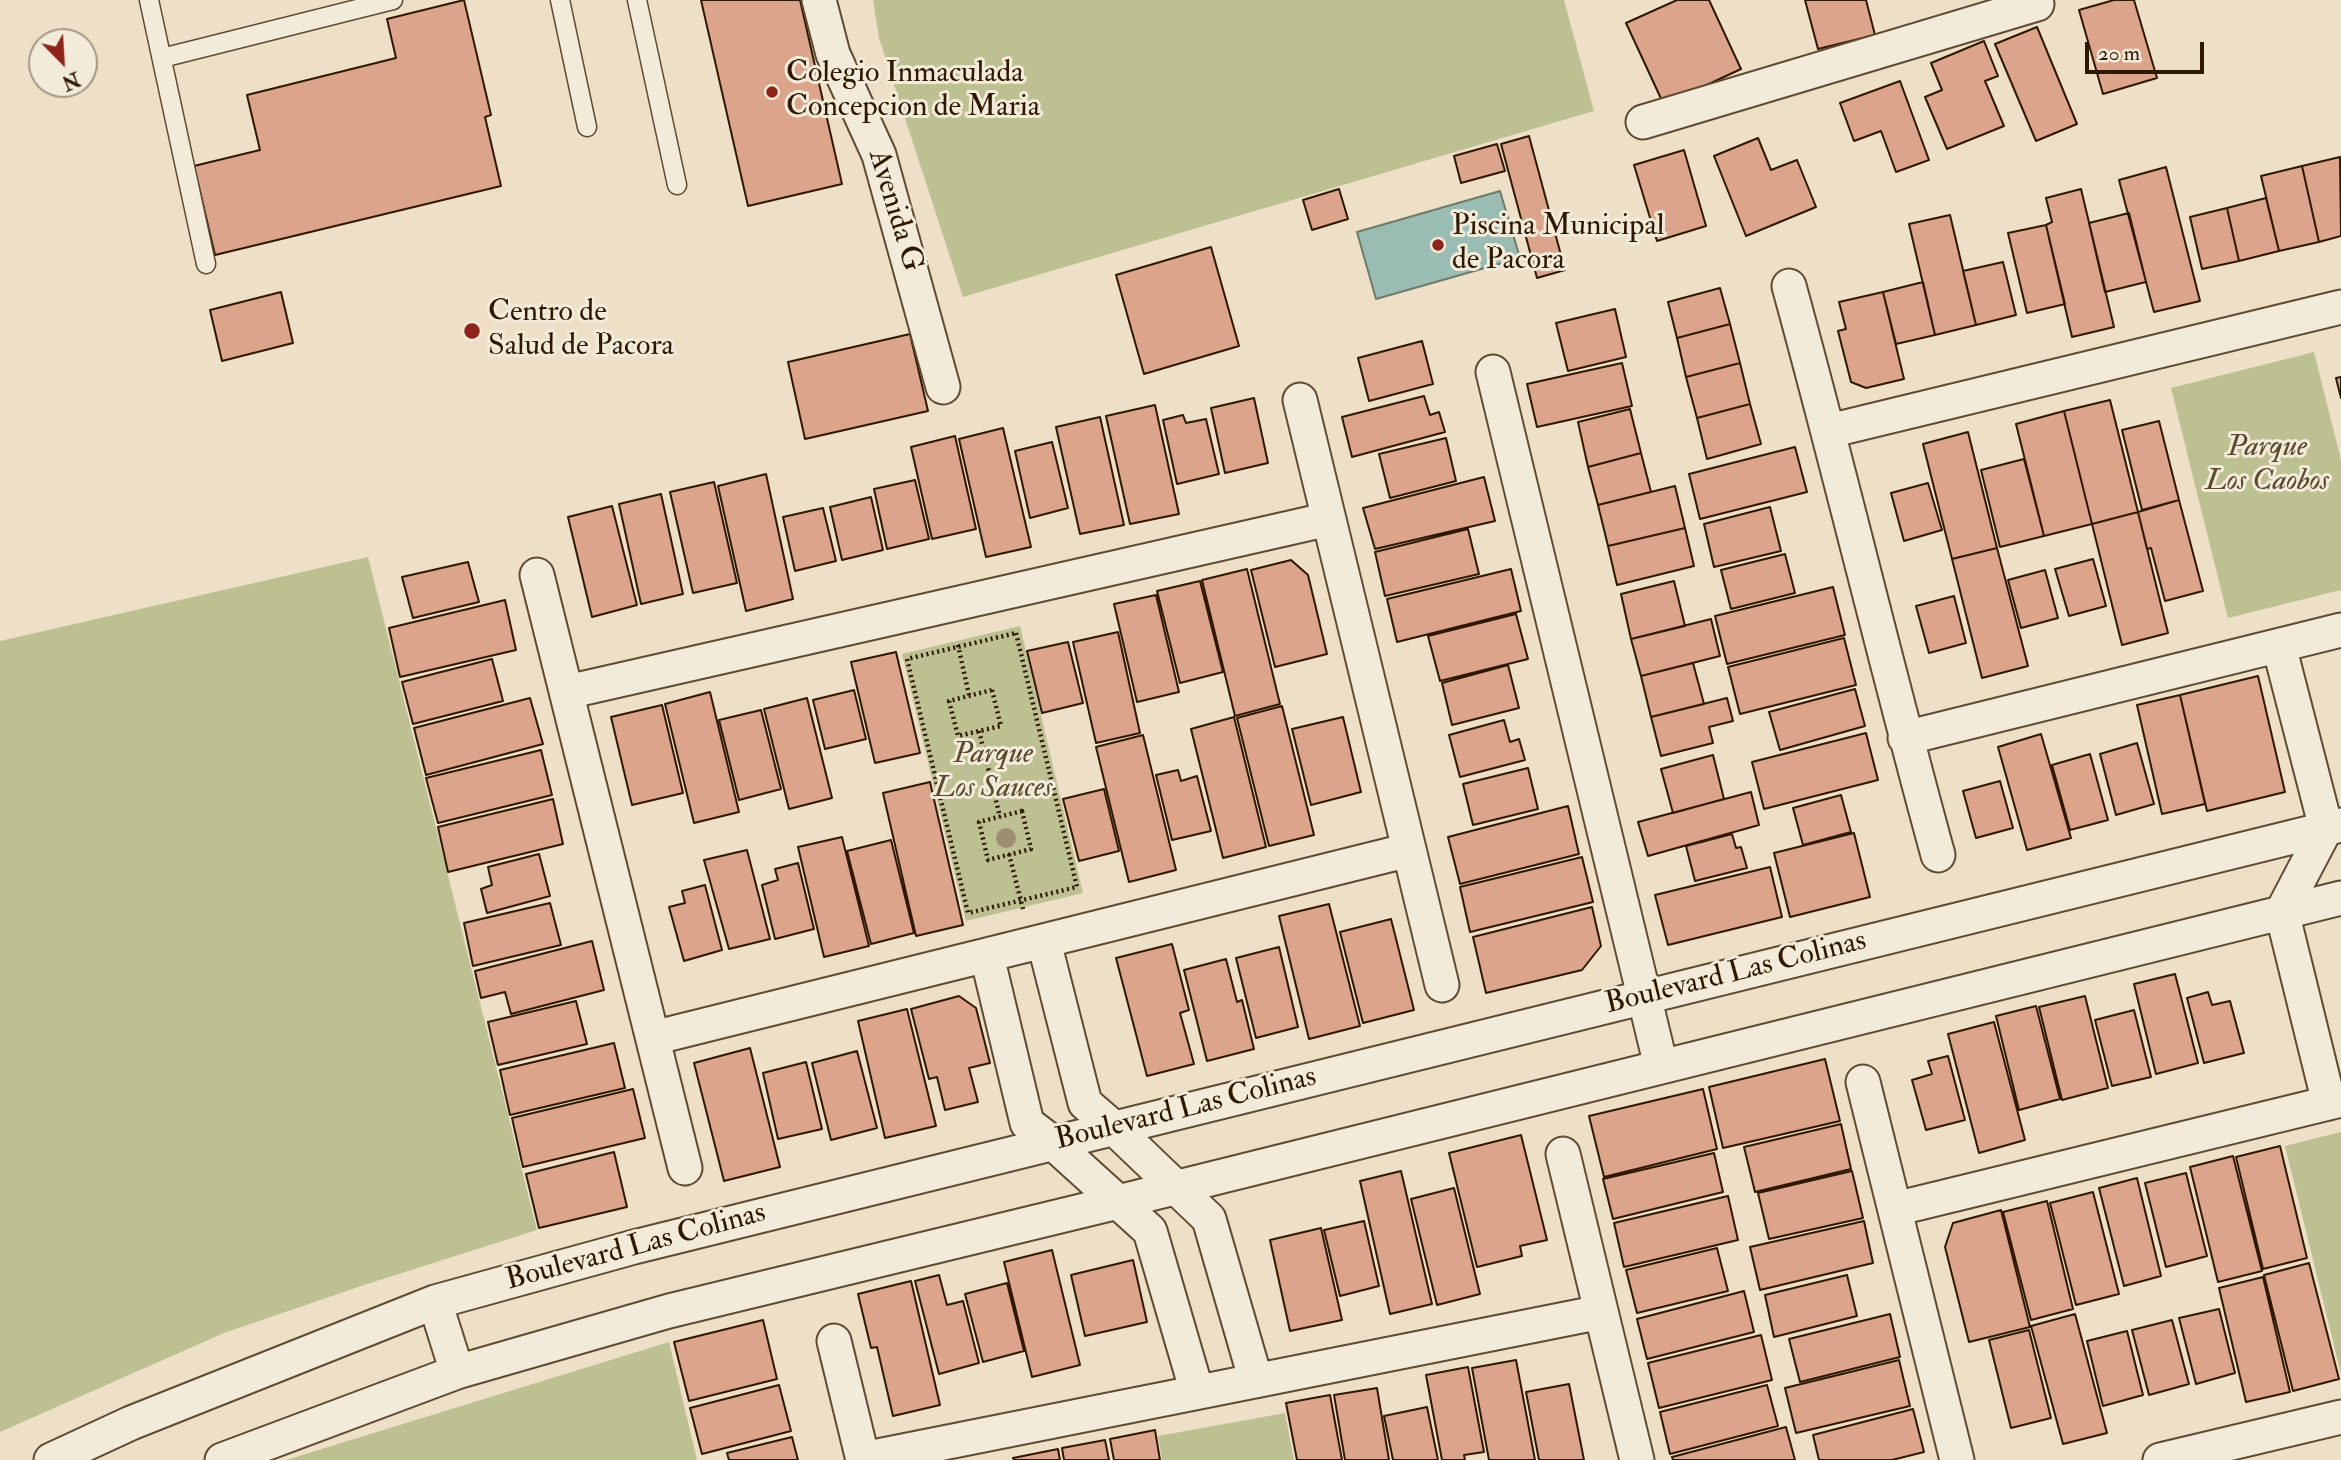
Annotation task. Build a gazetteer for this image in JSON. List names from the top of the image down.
{
  "streets": {
    "street": ["Avenida G", "Boulevard Las Colinas"]
  },
  "parks": ["Parque Los Caobos", "Parque Los Sauces"],
  "places": ["Colegio Inmaculada Concepcion de Maria", "Piscina Municipal de Pacora", "Centro de Salud de Pacora"],
  "scale_bar": "20 m",
  "north": "bottom right"
}
